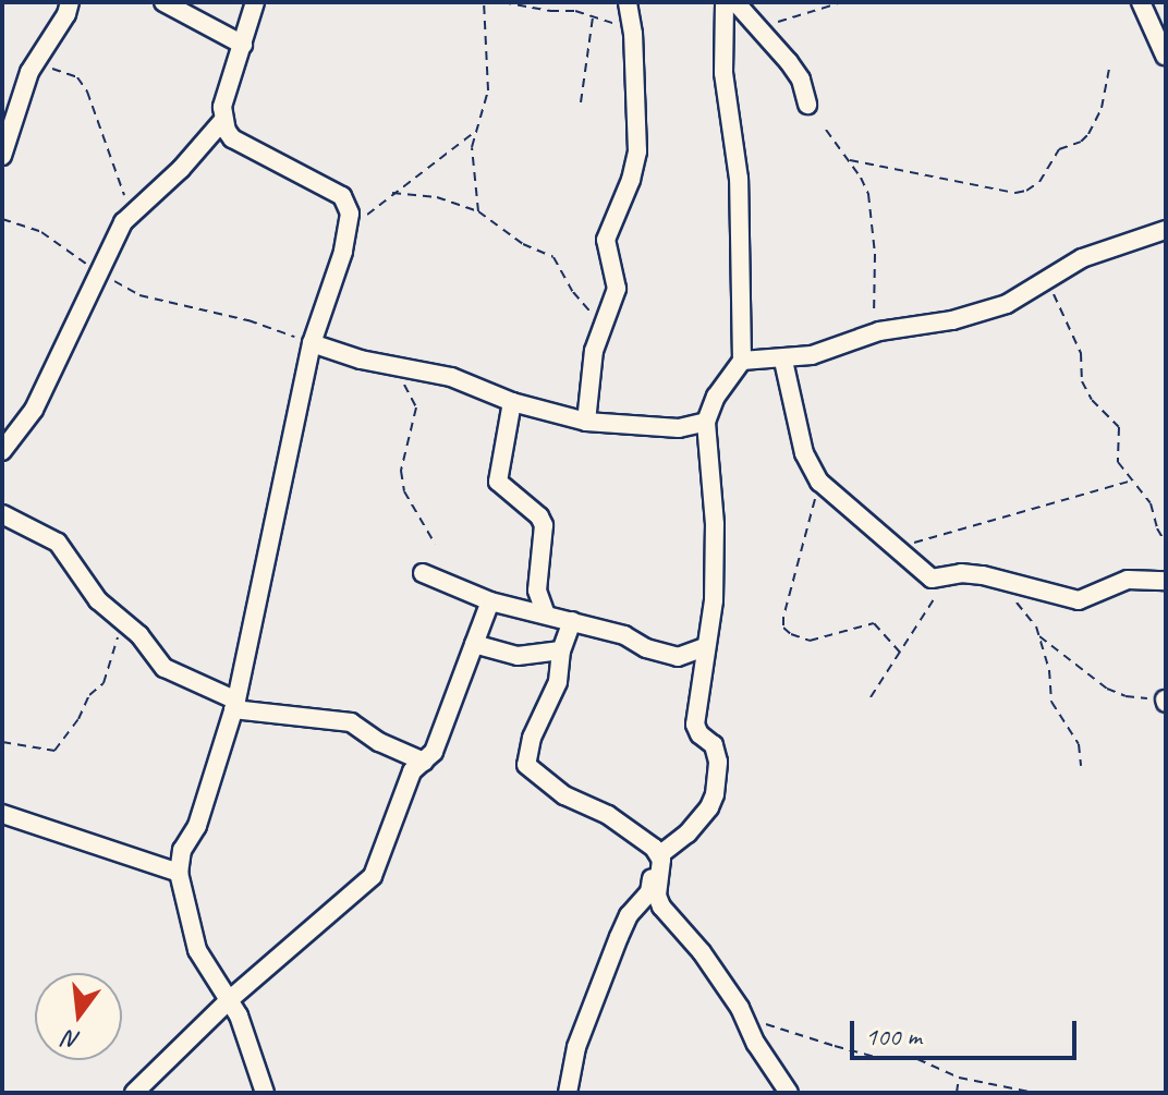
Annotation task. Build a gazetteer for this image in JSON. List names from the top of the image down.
{
  "scale_bar": "100 m",
  "north": "bottom"
}
